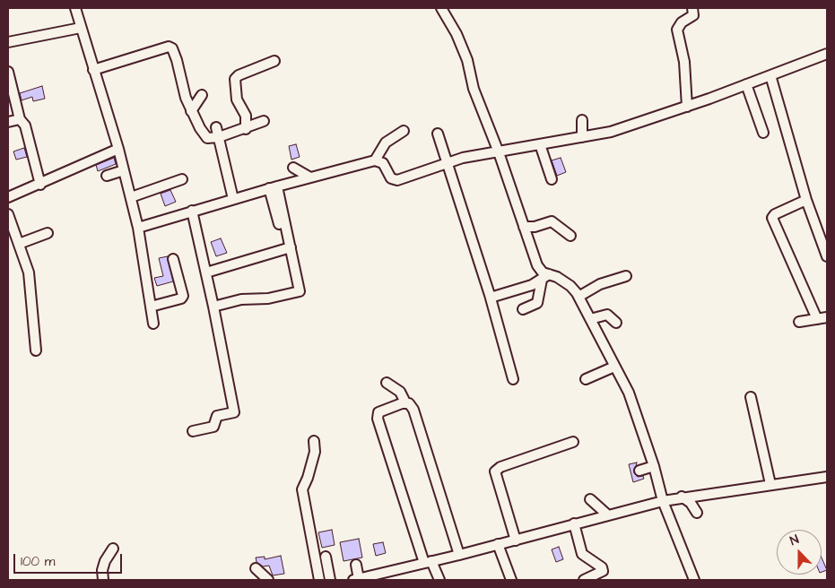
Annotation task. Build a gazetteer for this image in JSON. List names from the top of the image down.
{
  "scale_bar": "100 m",
  "north": "top"
}
